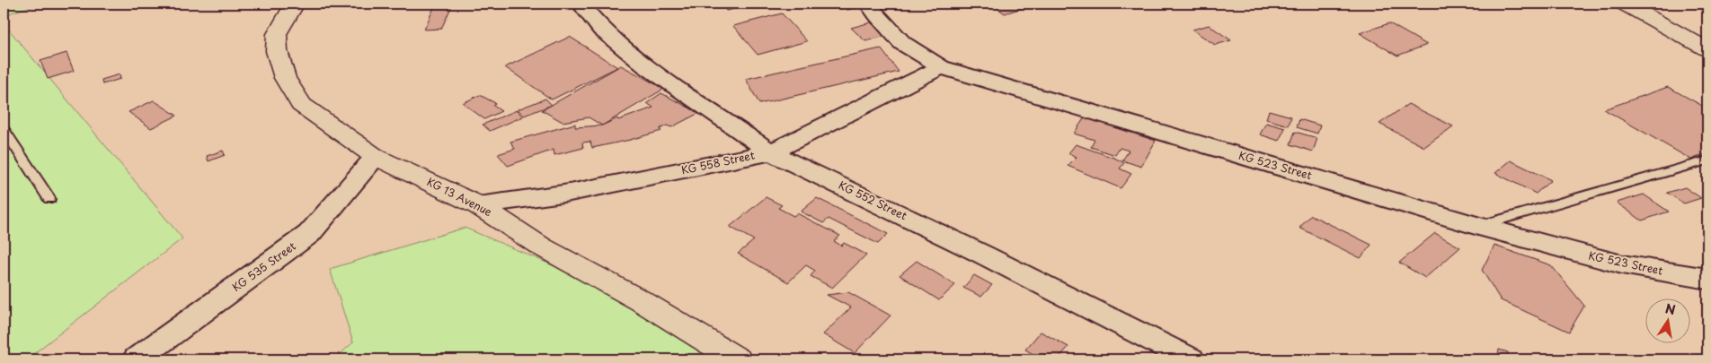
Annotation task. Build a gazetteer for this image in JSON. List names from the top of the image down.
{
  "streets": {
    "street": [
      "KG 558 Street",
      "KG 523 Street",
      "KG 13 Avenue",
      "KG 552 Street",
      "KG 535 Street"
    ]
  },
  "crossings": [
    ["KG 558 Street", "KG 523 Street"],
    ["KG 558 Street", "KG 13 Avenue"],
    ["KG 558 Street", "KG 552 Street"],
    ["KG 13 Avenue", "KG 535 Street"]
  ],
  "north": "top"
}
